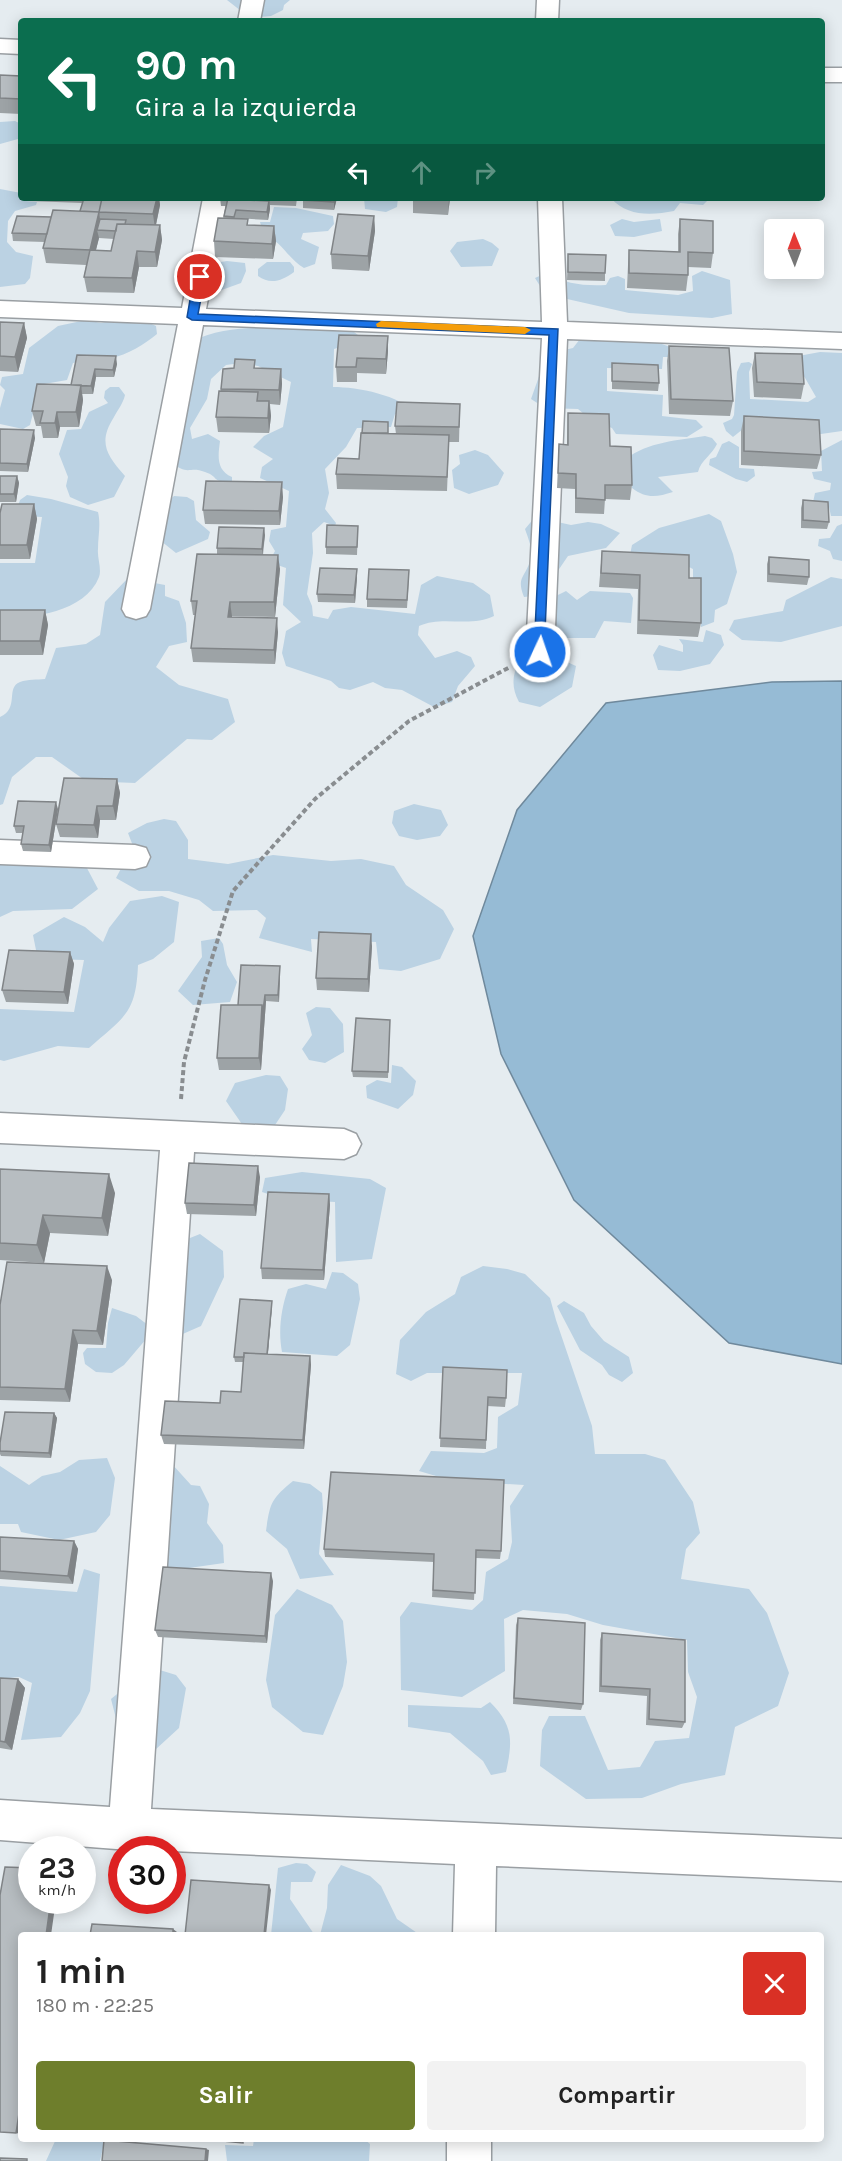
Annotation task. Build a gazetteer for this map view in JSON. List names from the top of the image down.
{
  "north": "top",
  "page": {
    "turn": ["90 m", "Gira a la izquierda"],
    "speed": "23 km/h",
    "limit": "30",
    "heading": ["1 min", "180 m · 22:25"],
    "buttons": ["Salir", "Compartir"]
  }
}
